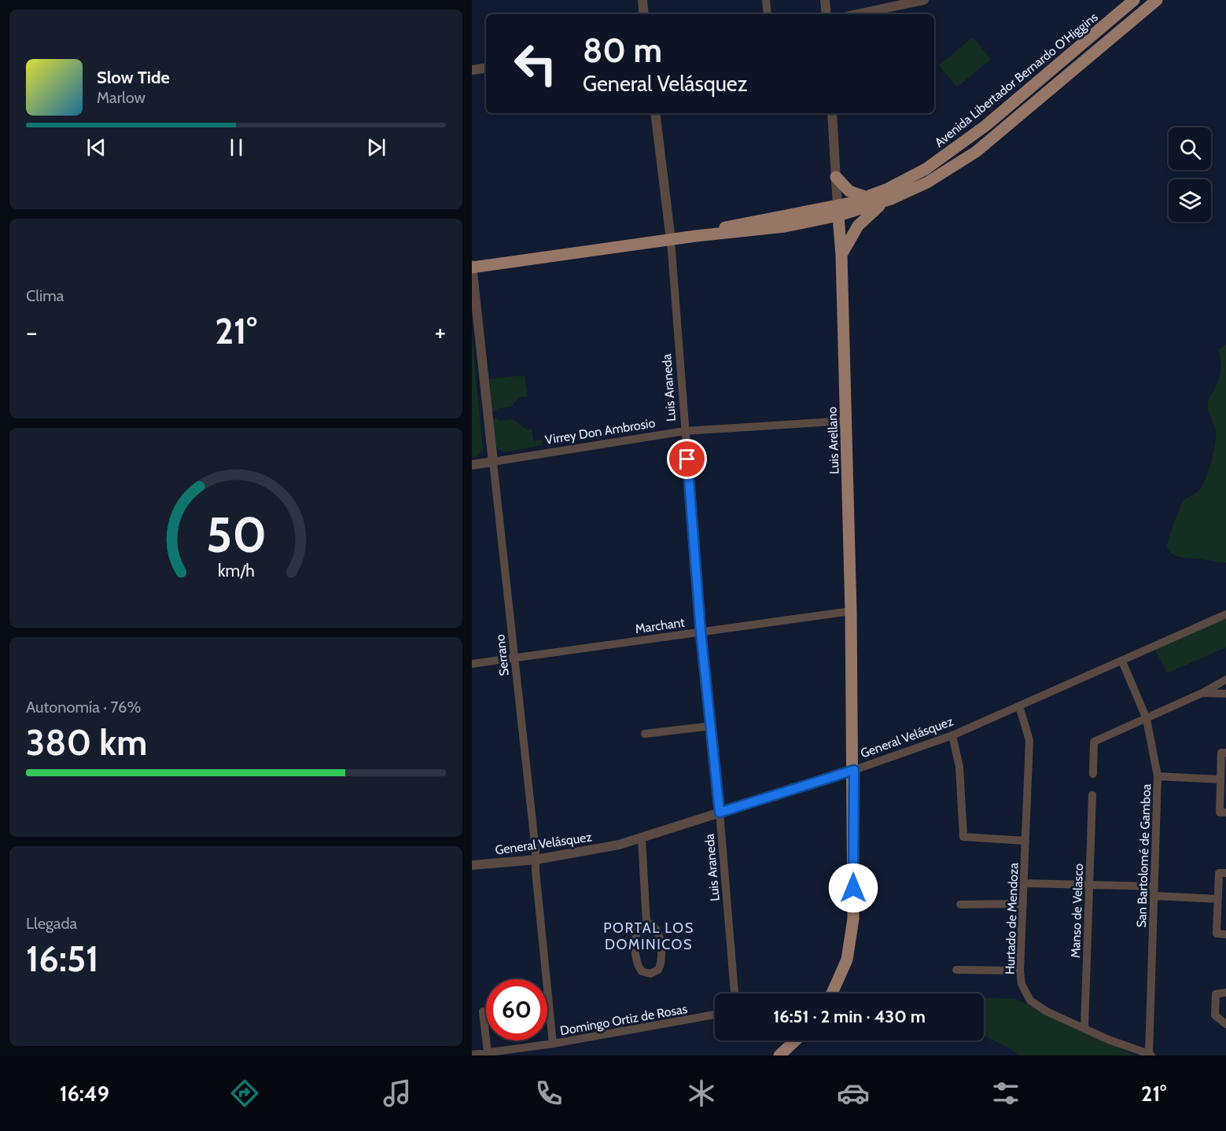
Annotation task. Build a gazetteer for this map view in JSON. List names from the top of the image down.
{
  "streets": {
    "main road": ["Avenida Libertador Bernardo O'Higgins", "Luis Arellano"],
    "street": [
      "Luis Araneda",
      "Virrey Don Ambrosio",
      "Marchant",
      "Serrano",
      "General Velásquez",
      "San Bartolomé de Gamboa",
      "Manso de Velasco",
      "Hurtado de Mendoza",
      "Domingo Ortiz de Rosas"
    ]
  },
  "crossings": [
    ["Avenida Libertador Bernardo O'Higgins", "Luis Araneda"],
    ["Avenida Libertador Bernardo O'Higgins", "Luis Arellano"],
    ["Avenida Libertador Bernardo O'Higgins", "Serrano"],
    ["Luis Araneda", "Virrey Don Ambrosio"],
    ["Luis Araneda", "Marchant"],
    ["Luis Araneda", "General Velásquez"],
    ["Virrey Don Ambrosio", "Luis Arellano"],
    ["Virrey Don Ambrosio", "Serrano"],
    ["Luis Arellano", "Marchant"],
    ["Luis Arellano", "General Velásquez"],
    ["Marchant", "Serrano"],
    ["Serrano", "General Velásquez"],
    ["Serrano", "Domingo Ortiz de Rosas"],
    ["General Velásquez", "San Bartolomé de Gamboa"],
    ["General Velásquez", "Hurtado de Mendoza"],
    ["San Bartolomé de Gamboa", "Hurtado de Mendoza"],
    ["Manso de Velasco", "Hurtado de Mendoza"]
  ],
  "districts": ["PORTAL LOS DOMINICOS"],
  "page": {
    "turn": ["80 m", "General Velásquez"],
    "song": ["Slow Tide", "Marlow"],
    "tile": [
      "Clima",
      ["Autonomía · 76%", "380 km"],
      ["Llegada", "16:51"]
    ],
    "heat": ["−", "21°", "+"],
    "limit": "60",
    "trip": "16:51 · 2 min · 430 m",
    "tabs": ["16:49", "21°"],
    "gauge": ["50", "km/h"]
  }
}
